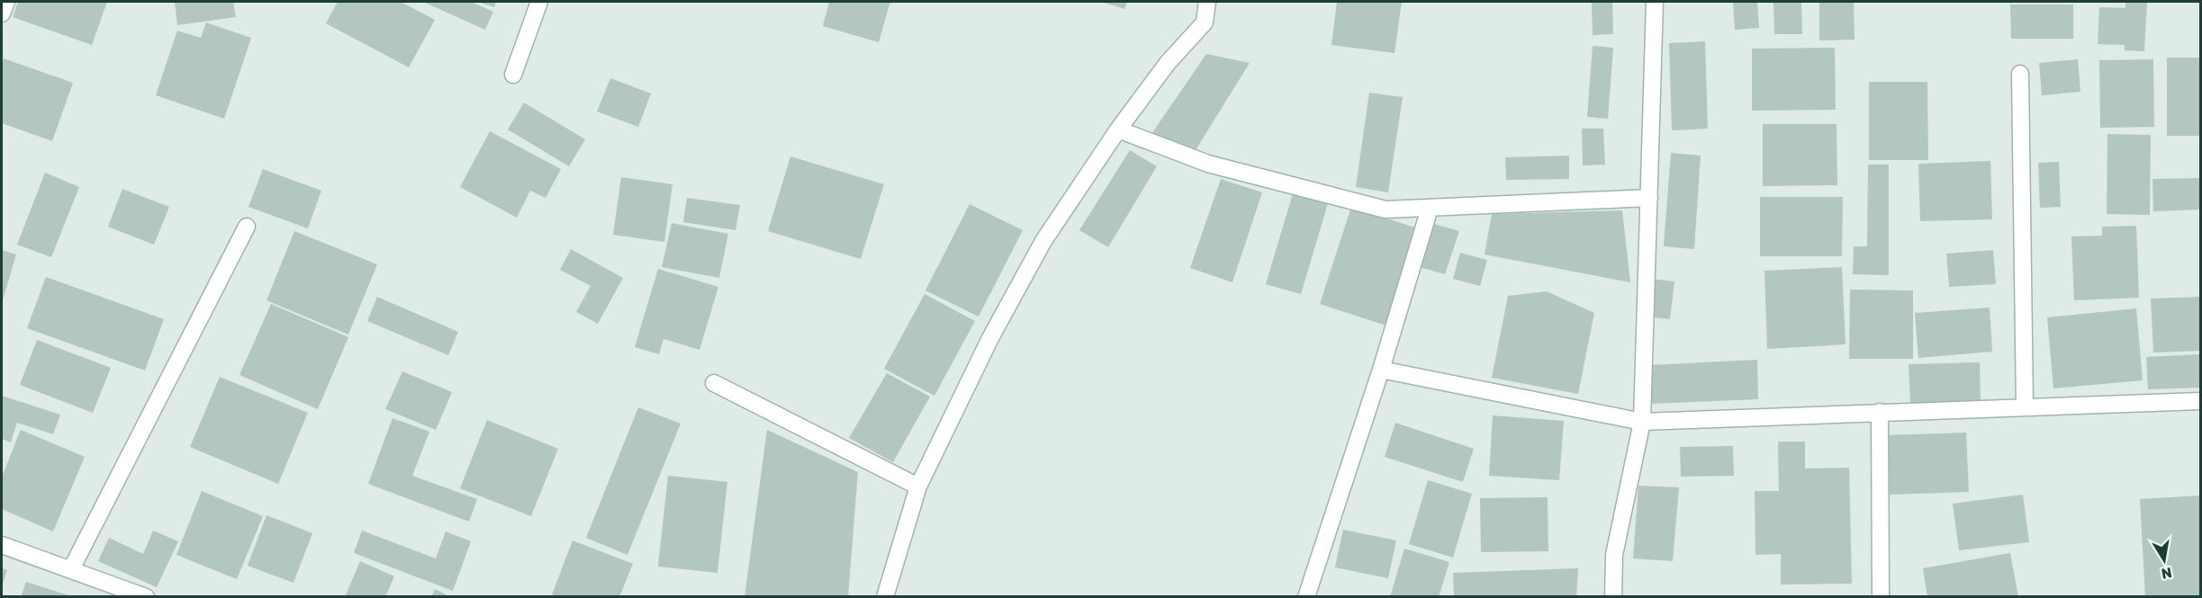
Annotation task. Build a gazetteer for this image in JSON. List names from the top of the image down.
{
  "north": "bottom"
}
